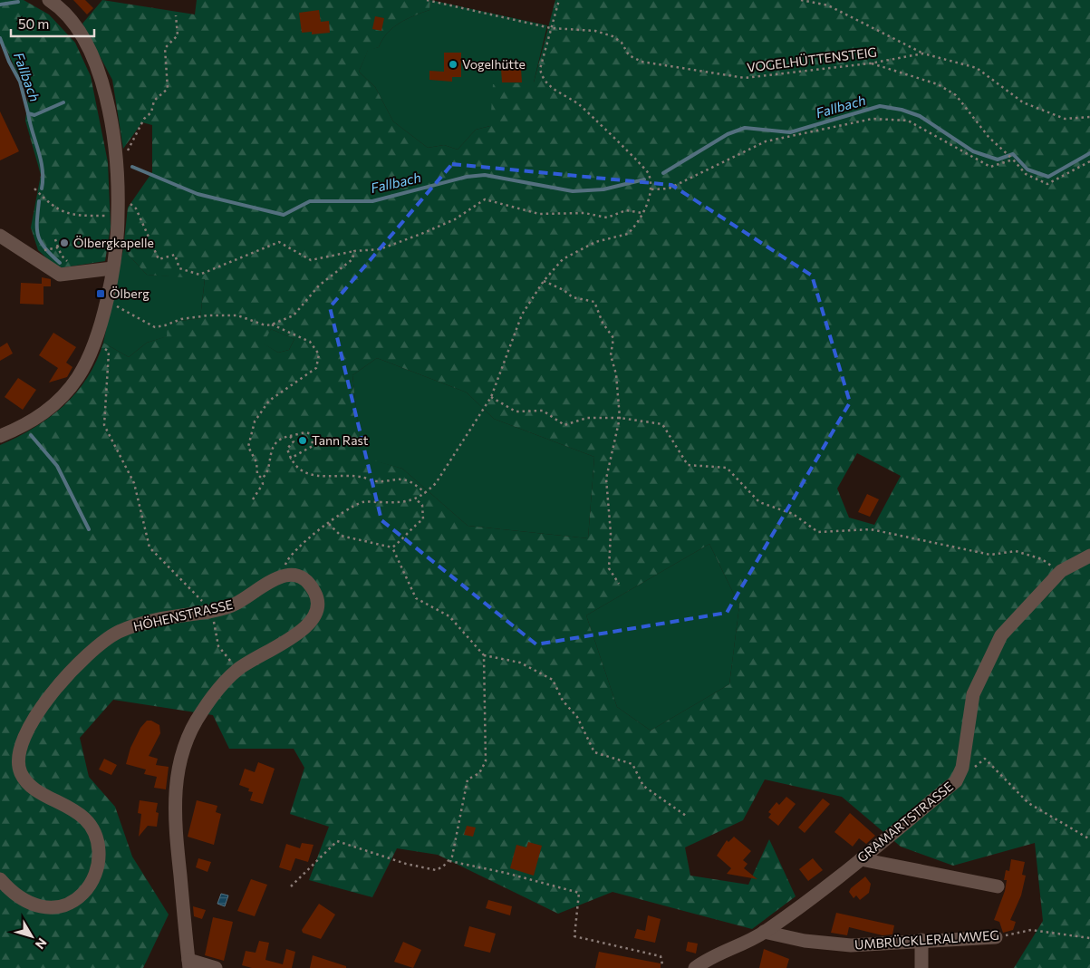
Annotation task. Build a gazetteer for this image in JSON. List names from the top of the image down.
{
  "streets": {
    "street": ["HÖHENSTRASSE", "GRAMARTSTRASSE", "UMBRÜCKLERALMWEG"],
    "path": ["VOGELHÜTTENSTEIG"]
  },
  "crossings": [
    ["GRAMARTSTRASSE", "UMBRÜCKLERALMWEG"]
  ],
  "water": ["Fallbach"],
  "places": {
    "other": ["Vogelhütte", "Ölbergkapelle", "Tann Rast"],
    "transit": ["Ölberg"]
  },
  "scale_bar": "50 m",
  "north": "bottom right"
}
